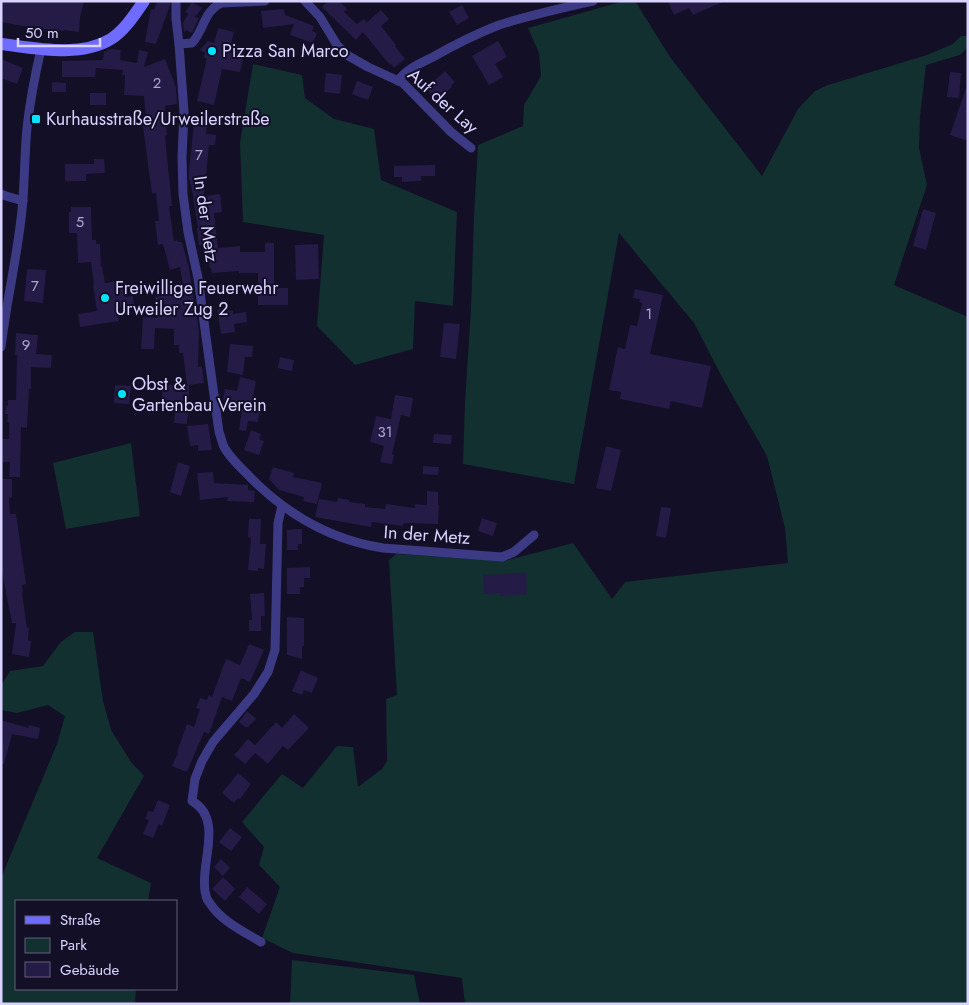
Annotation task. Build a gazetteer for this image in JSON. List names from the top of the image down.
{
  "streets": {
    "street": ["Auf der Lay", "In der Metz"]
  },
  "places": {
    "other": ["Pizza San Marco", "Freiwillige Feuerwehr Urweiler Zug 2", "Obst & Gartenbau Verein"],
    "transit": ["Kurhausstraße/Urweilerstraße"]
  },
  "house_numbers": [
    "2",
    "7",
    "5",
    "7",
    "1",
    "9",
    "31"
  ],
  "legend": ["Straße", "Park", "Gebäude"],
  "scale_bar": "50 m"
}
